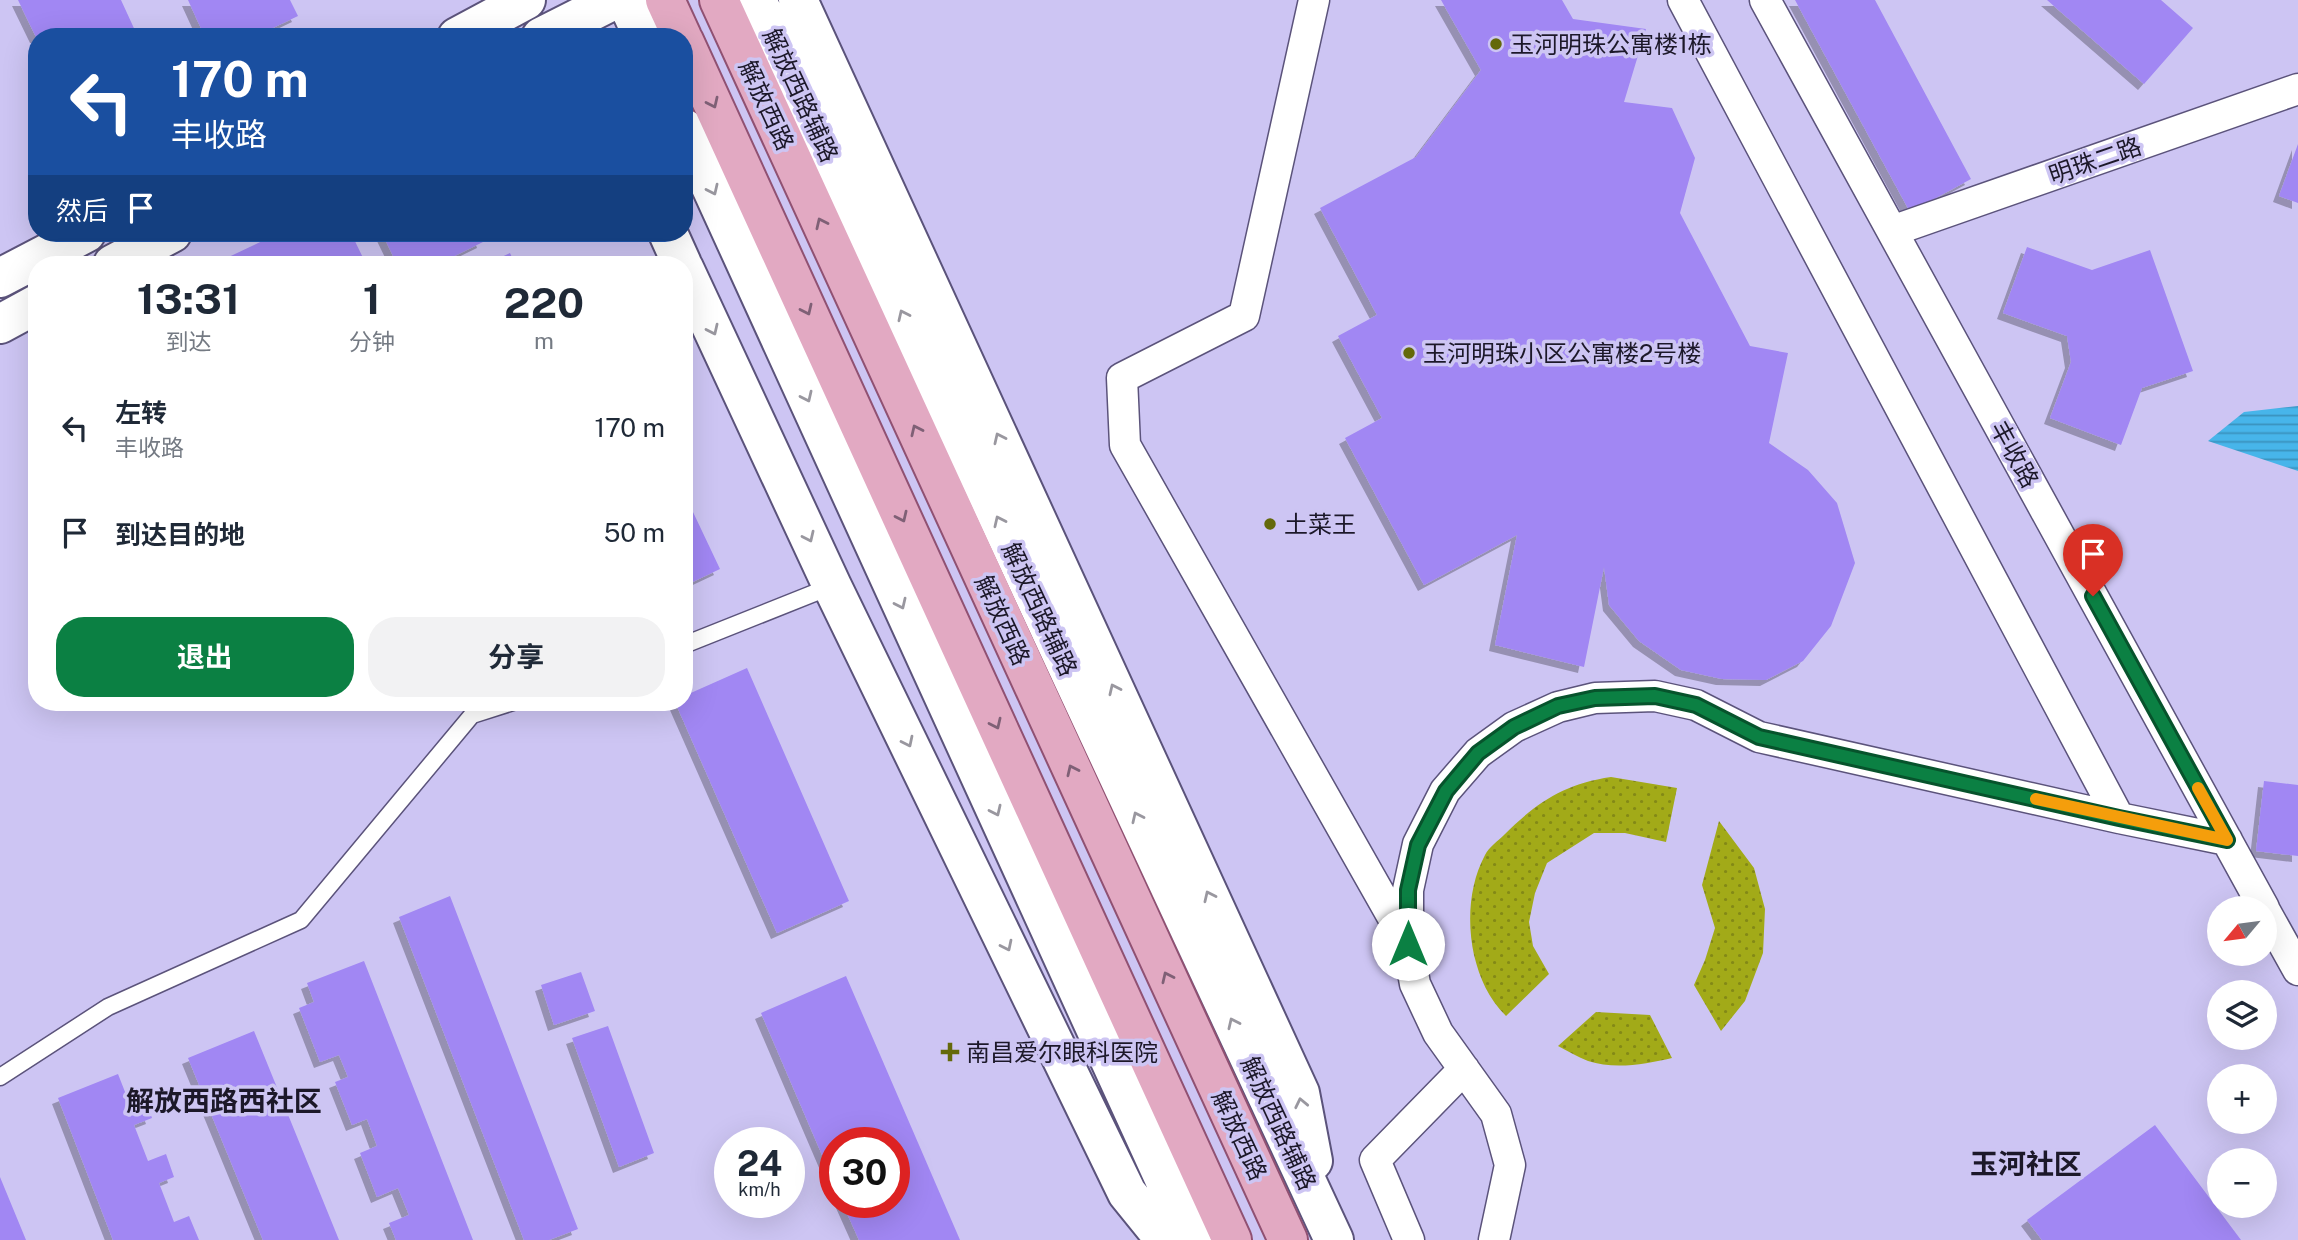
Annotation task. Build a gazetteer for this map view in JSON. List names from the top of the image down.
{
  "streets": {
    "main road": ["解放西路辅路", "解放西路"],
    "street": ["明珠二路", "丰收路"]
  },
  "crossings": [
    ["明珠二路", "丰收路"]
  ],
  "districts": ["解放西路西社区", "玉河社区"],
  "places": {
    "other": ["玉河明珠公寓楼1栋", "玉河明珠小区公寓楼2号楼", "土菜王"],
    "health": ["南昌爱尔眼科医院"]
  },
  "north": "bottom left",
  "page": {
    "turn": ["170 m", "丰收路"],
    "then": "然后",
    "eta": [
      "13:31",
      "到达",
      "1",
      "分钟",
      "220",
      "m"
    ],
    "list": [
      {
        "name": "左转",
        "note": "丰收路",
        "value": "170 m"
      },
      {
        "name": "到达目的地",
        "value": "50 m"
      }
    ],
    "buttons": ["退出", "分享"],
    "map_buttons": ["+", "−"],
    "speed": "24 km/h",
    "limit": "30"
  }
}
